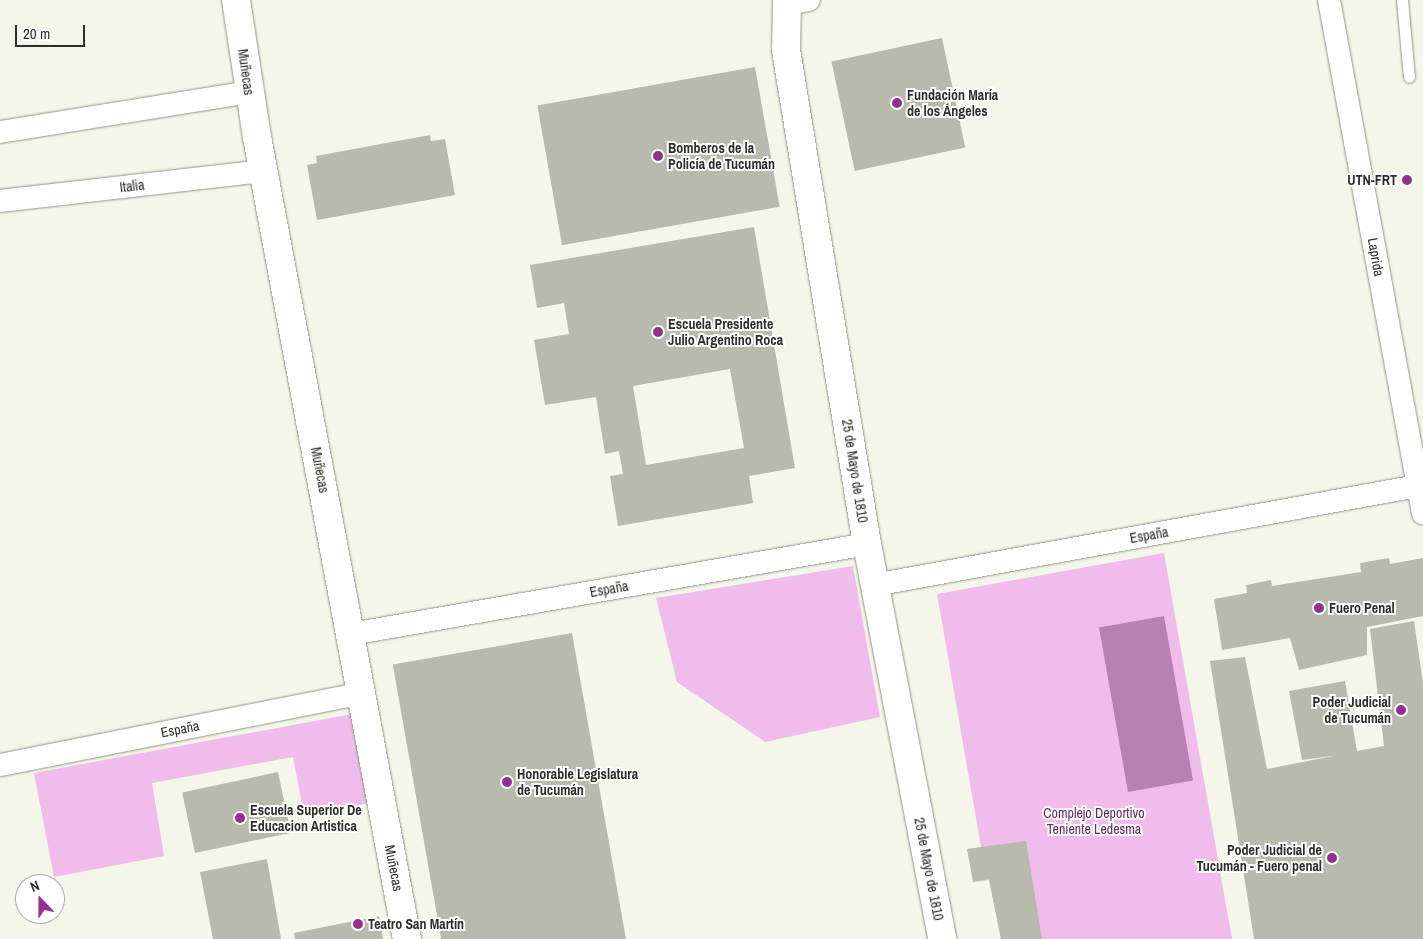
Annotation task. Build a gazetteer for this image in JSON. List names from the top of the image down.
{
  "streets": {
    "street": [
      "Muñecas",
      "Italia",
      "Laprida",
      "25 de Mayo de 1810",
      "España"
    ]
  },
  "crossings": [
    ["Muñecas", "Italia"],
    ["Muñecas", "España"],
    ["Laprida", "España"],
    ["25 de Mayo de 1810", "España"]
  ],
  "parks": ["Complejo Deportivo Teniente Ledesma"],
  "places": [
    "Fundación María de los Ángeles",
    "Bomberos de la Policía de Tucumán",
    "UTN-FRT",
    "Escuela Presidente Julio Argentino Roca",
    "Fuero Penal",
    "Poder Judicial de Tucumán",
    "Honorable Legislatura de Tucumán",
    "Escuela Superior De Educacion Artistica",
    "Poder Judicial de Tucumán - Fuero penal",
    "Teatro San Martín"
  ],
  "scale_bar": "20 m",
  "north": "top"
}
